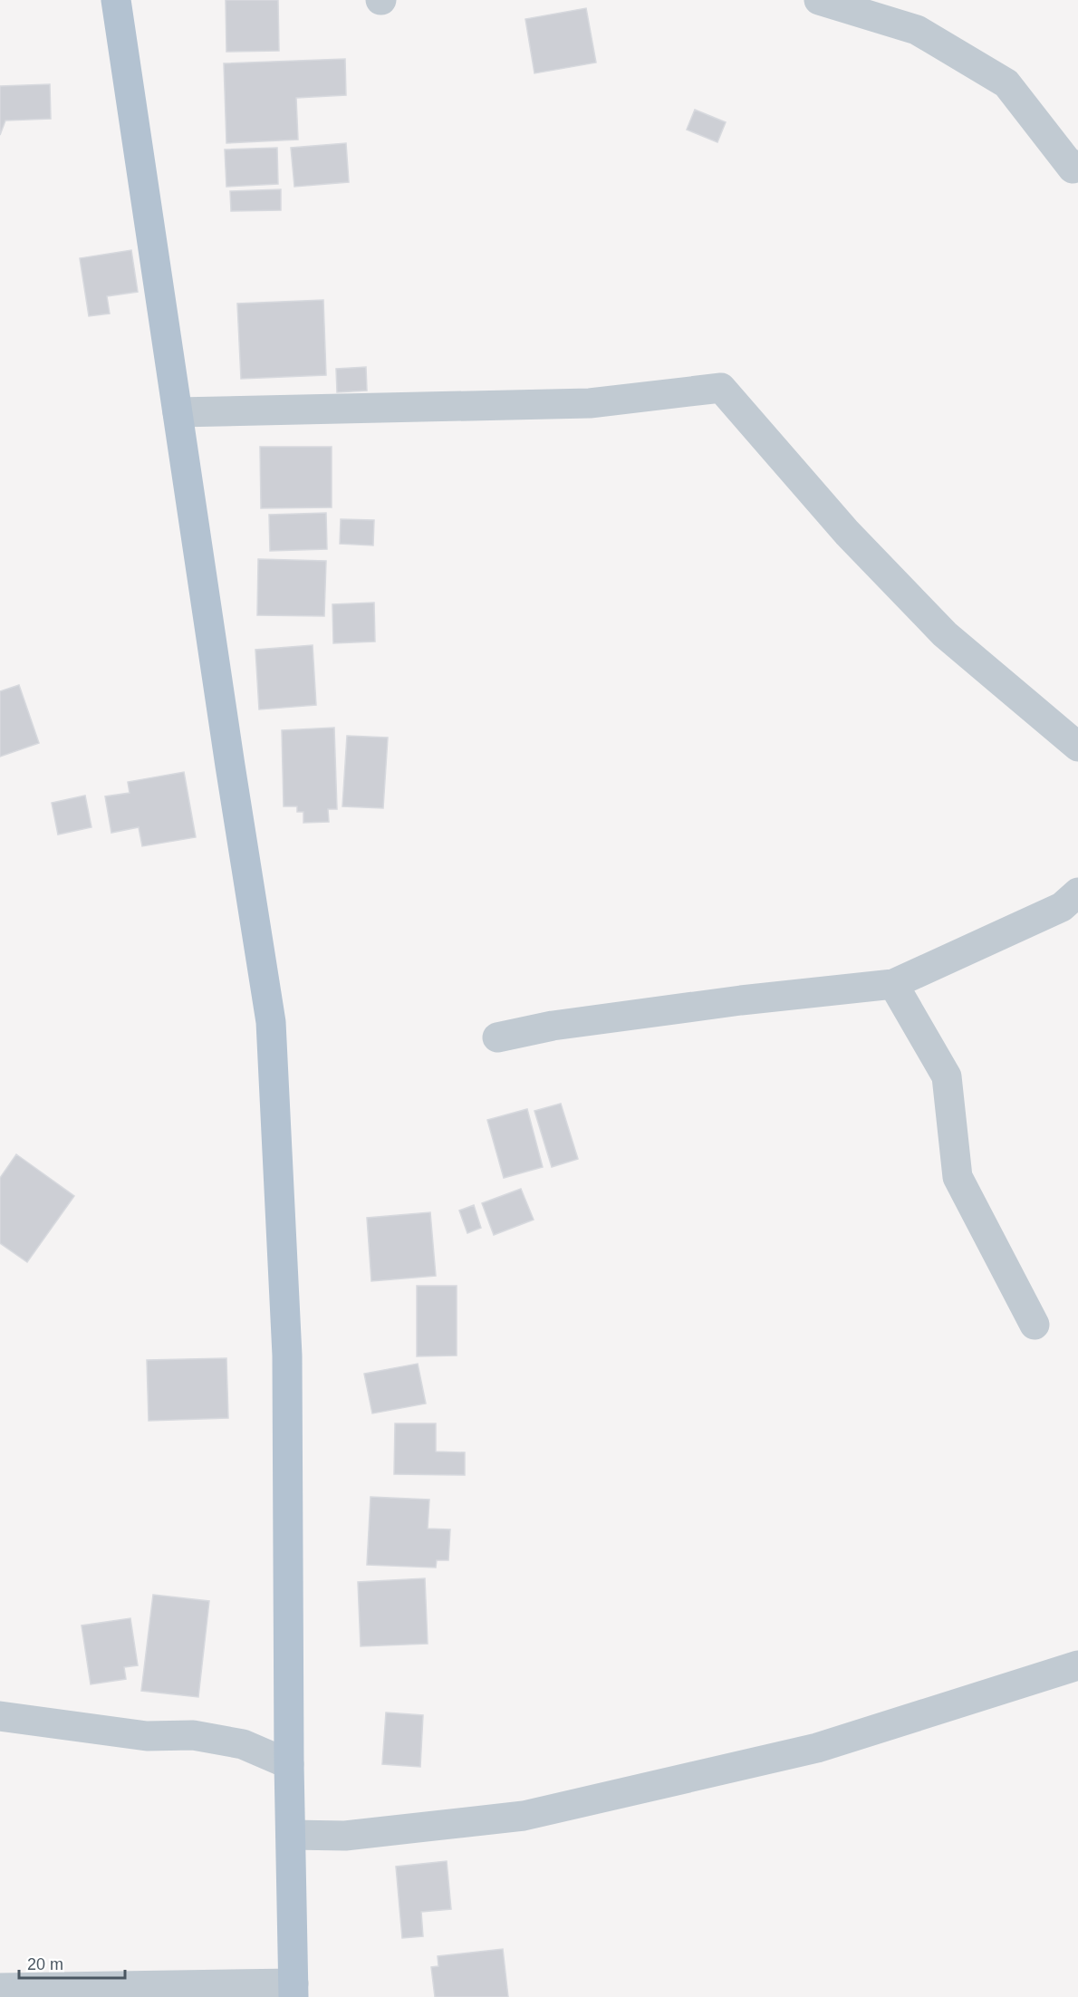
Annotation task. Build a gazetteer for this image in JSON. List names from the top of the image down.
{
  "scale_bar": "20 m"
}
